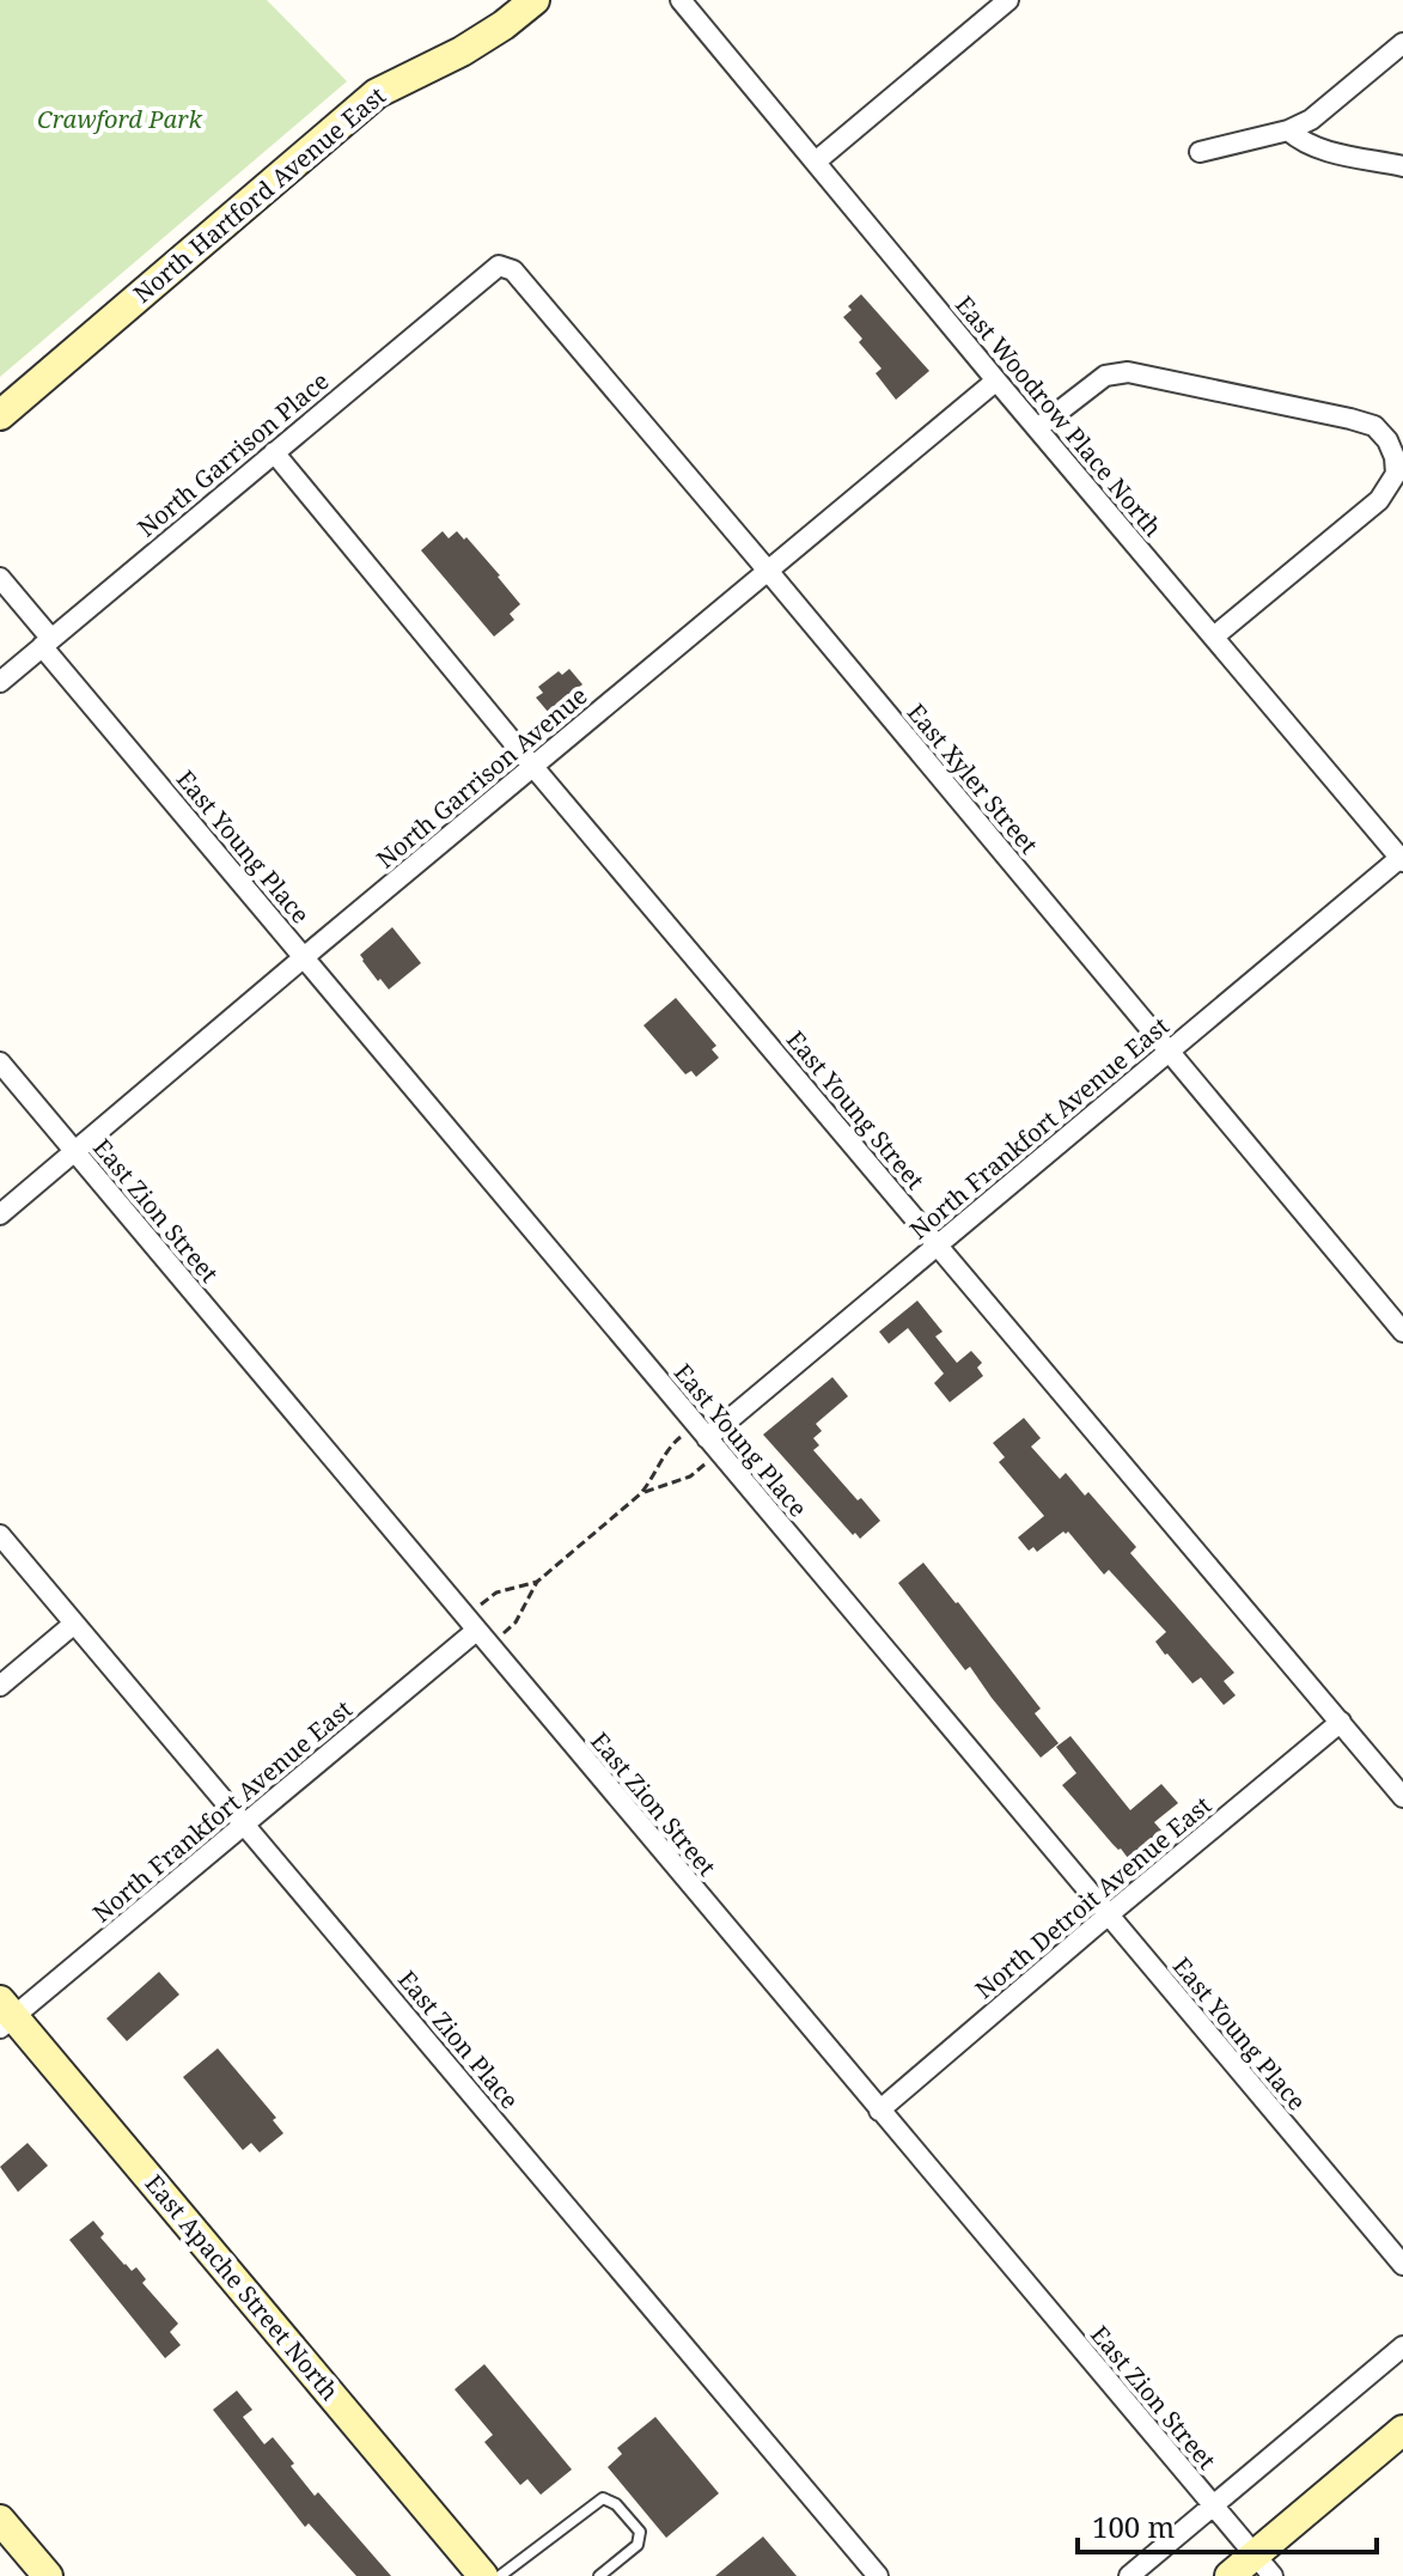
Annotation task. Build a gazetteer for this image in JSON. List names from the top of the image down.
{
  "streets": {
    "main road": ["North Hartford Avenue East", "East Apache Street North"],
    "street": [
      "East Woodrow Place North",
      "North Garrison Place",
      "North Garrison Avenue",
      "East Xyler Street",
      "East Young Place",
      "East Young Street",
      "North Frankfort Avenue East",
      "East Zion Street",
      "North Detroit Avenue East",
      "East Zion Place"
    ]
  },
  "crossings": [
    ["East Woodrow Place North", "North Garrison Avenue"],
    ["East Woodrow Place North", "North Frankfort Avenue East"],
    ["North Garrison Place", "East Xyler Street"],
    ["North Garrison Place", "East Young Place"],
    ["North Garrison Place", "East Young Street"],
    ["North Garrison Avenue", "East Xyler Street"],
    ["North Garrison Avenue", "East Young Place"],
    ["North Garrison Avenue", "East Young Street"],
    ["North Garrison Avenue", "East Zion Street"],
    ["East Xyler Street", "North Frankfort Avenue East"],
    ["East Young Place", "North Frankfort Avenue East"],
    ["East Young Place", "North Detroit Avenue East"],
    ["East Young Street", "North Frankfort Avenue East"],
    ["East Young Street", "North Detroit Avenue East"],
    ["North Frankfort Avenue East", "East Zion Street"],
    ["North Frankfort Avenue East", "East Zion Place"],
    ["North Frankfort Avenue East", "East Apache Street North"],
    ["East Zion Street", "North Detroit Avenue East"]
  ],
  "parks": ["Crawford Park"],
  "scale_bar": "100 m"
}
